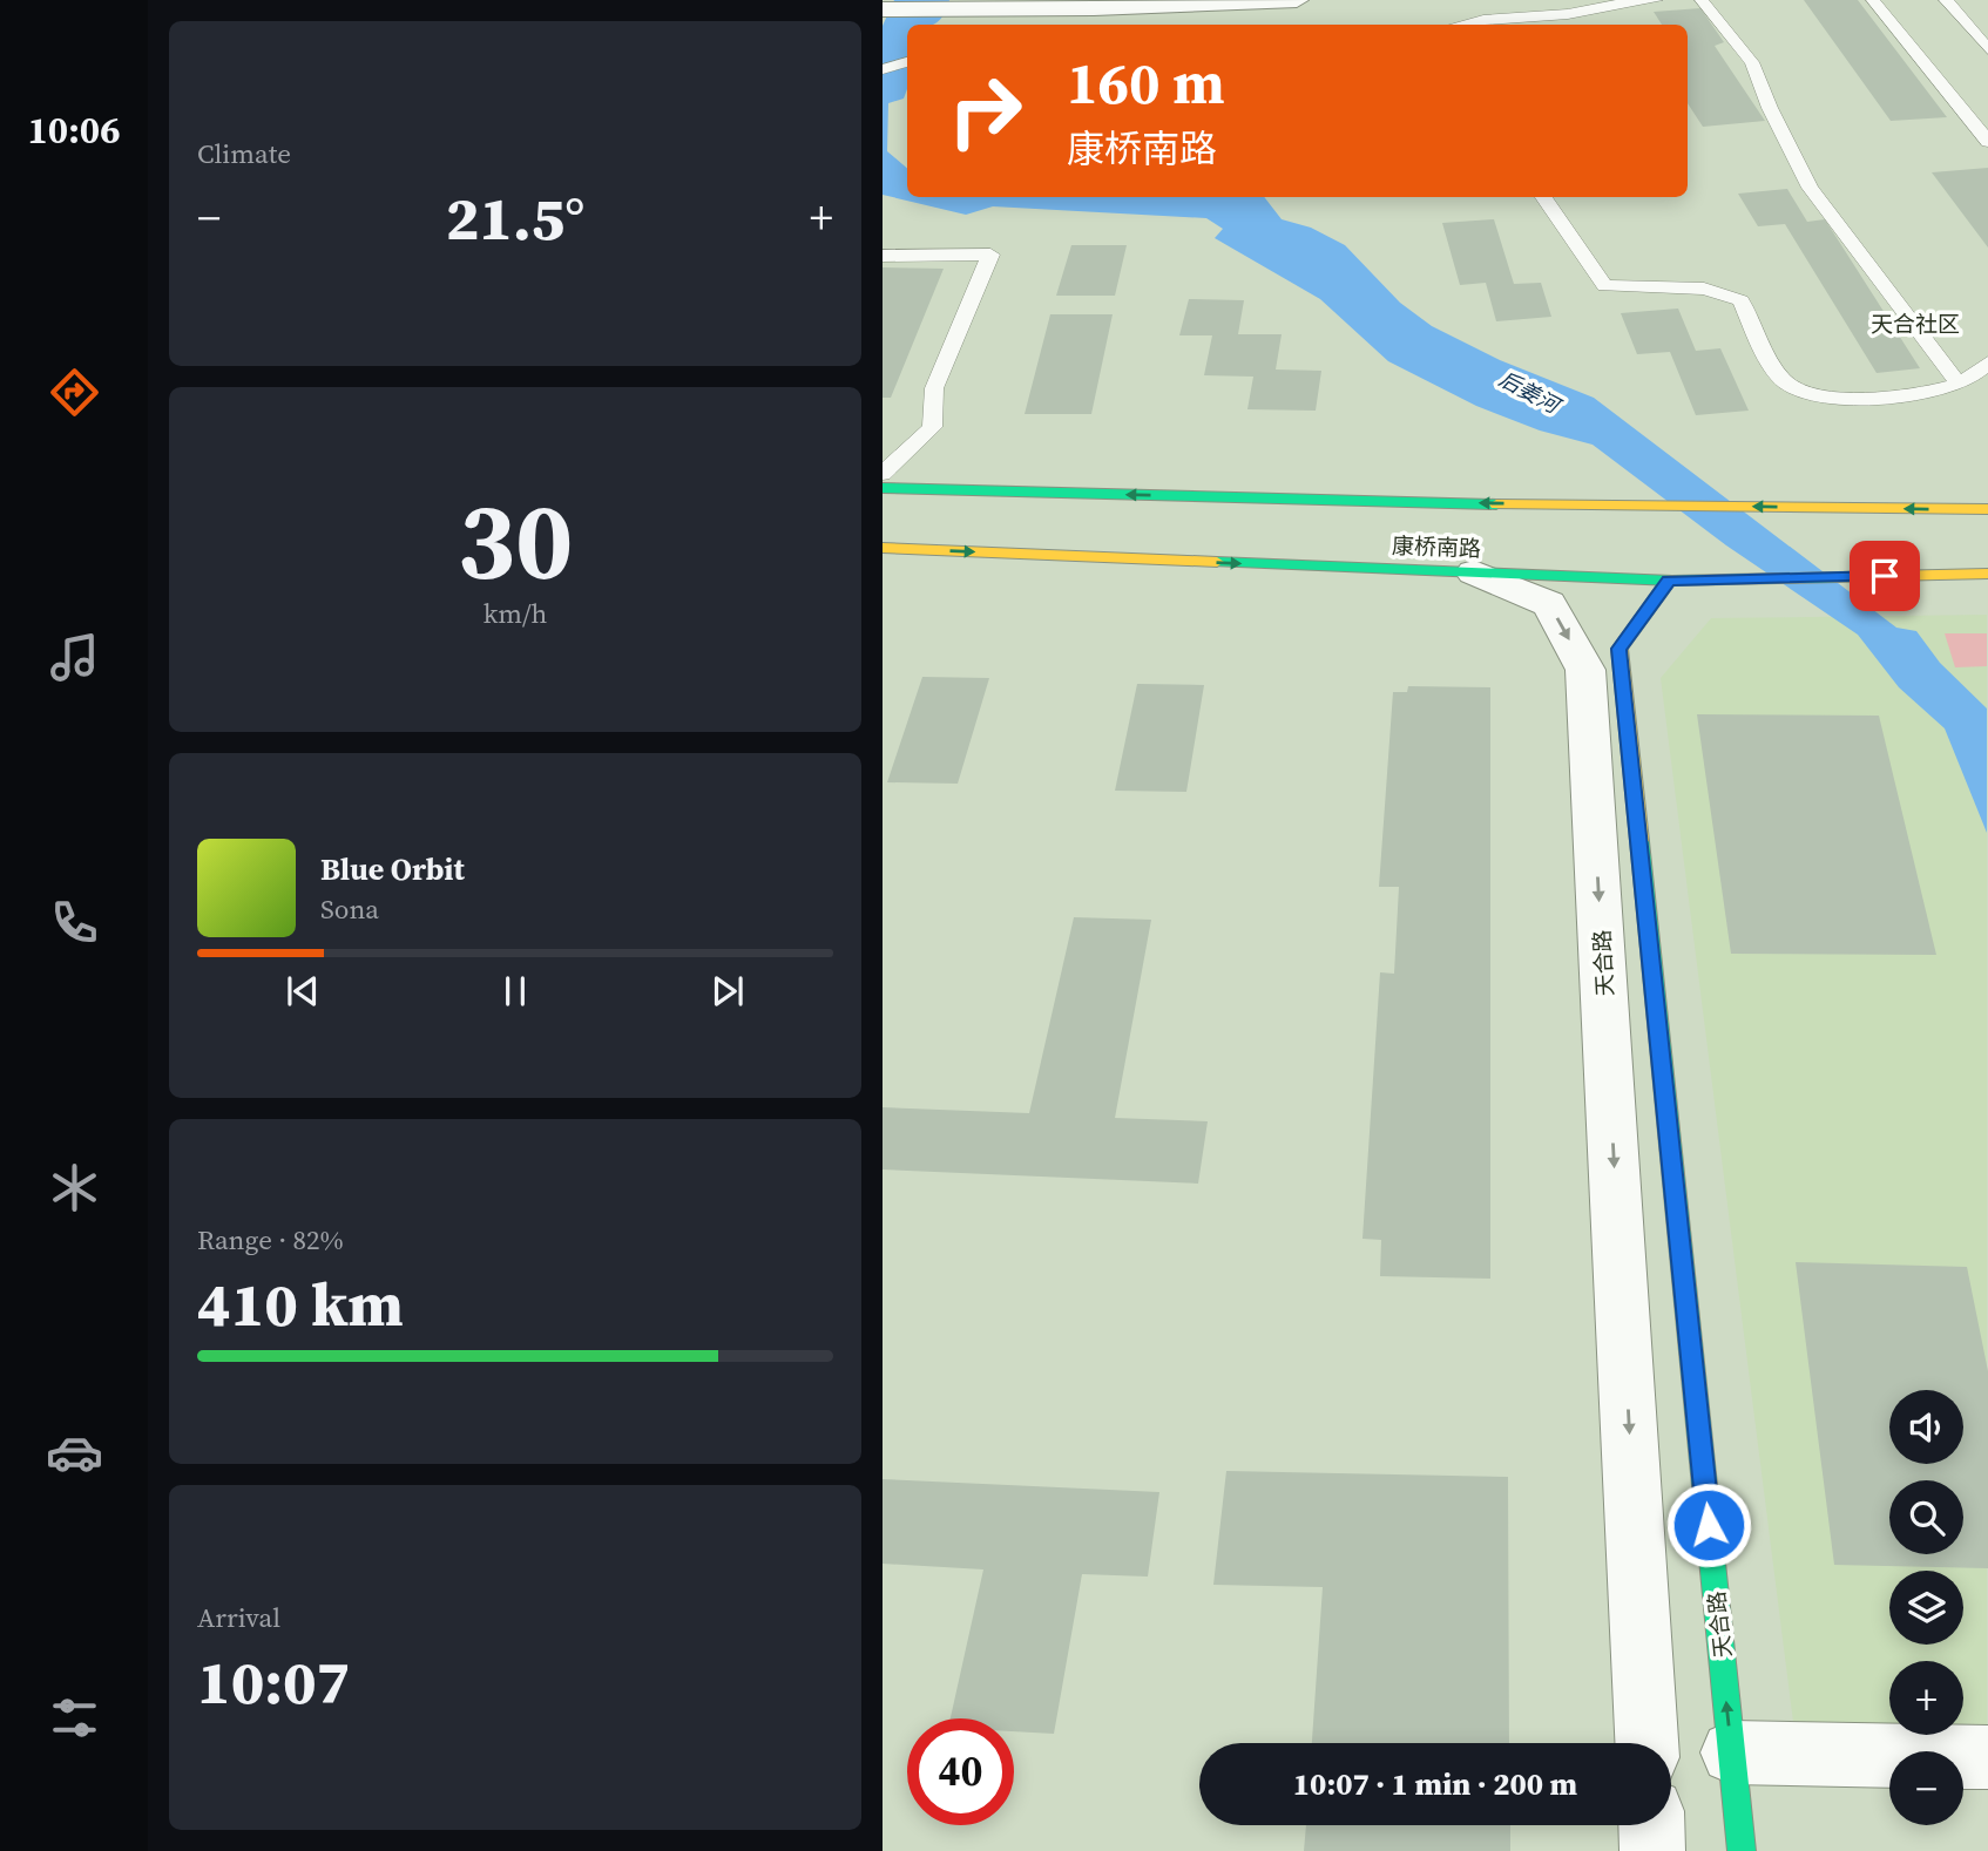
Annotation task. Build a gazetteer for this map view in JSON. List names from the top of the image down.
{
  "streets": {
    "main road": ["康桥南路", "天合路"]
  },
  "crossings": [
    ["康桥南路", "天合路"]
  ],
  "districts": ["天合社区"],
  "water": ["后姜河"],
  "page": {
    "tabs": "10:06",
    "tile": [
      "Climate",
      ["30", "km/h"],
      ["Range · 82%", "410 km"],
      ["Arrival", "10:07"]
    ],
    "turn": ["160 m", "康桥南路"],
    "heat": ["−", "21.5°", "+"],
    "song": ["Blue Orbit", "Sona"],
    "map_buttons": ["+", "−"],
    "limit": "40",
    "trip": "10:07 · 1 min · 200 m"
  }
}
